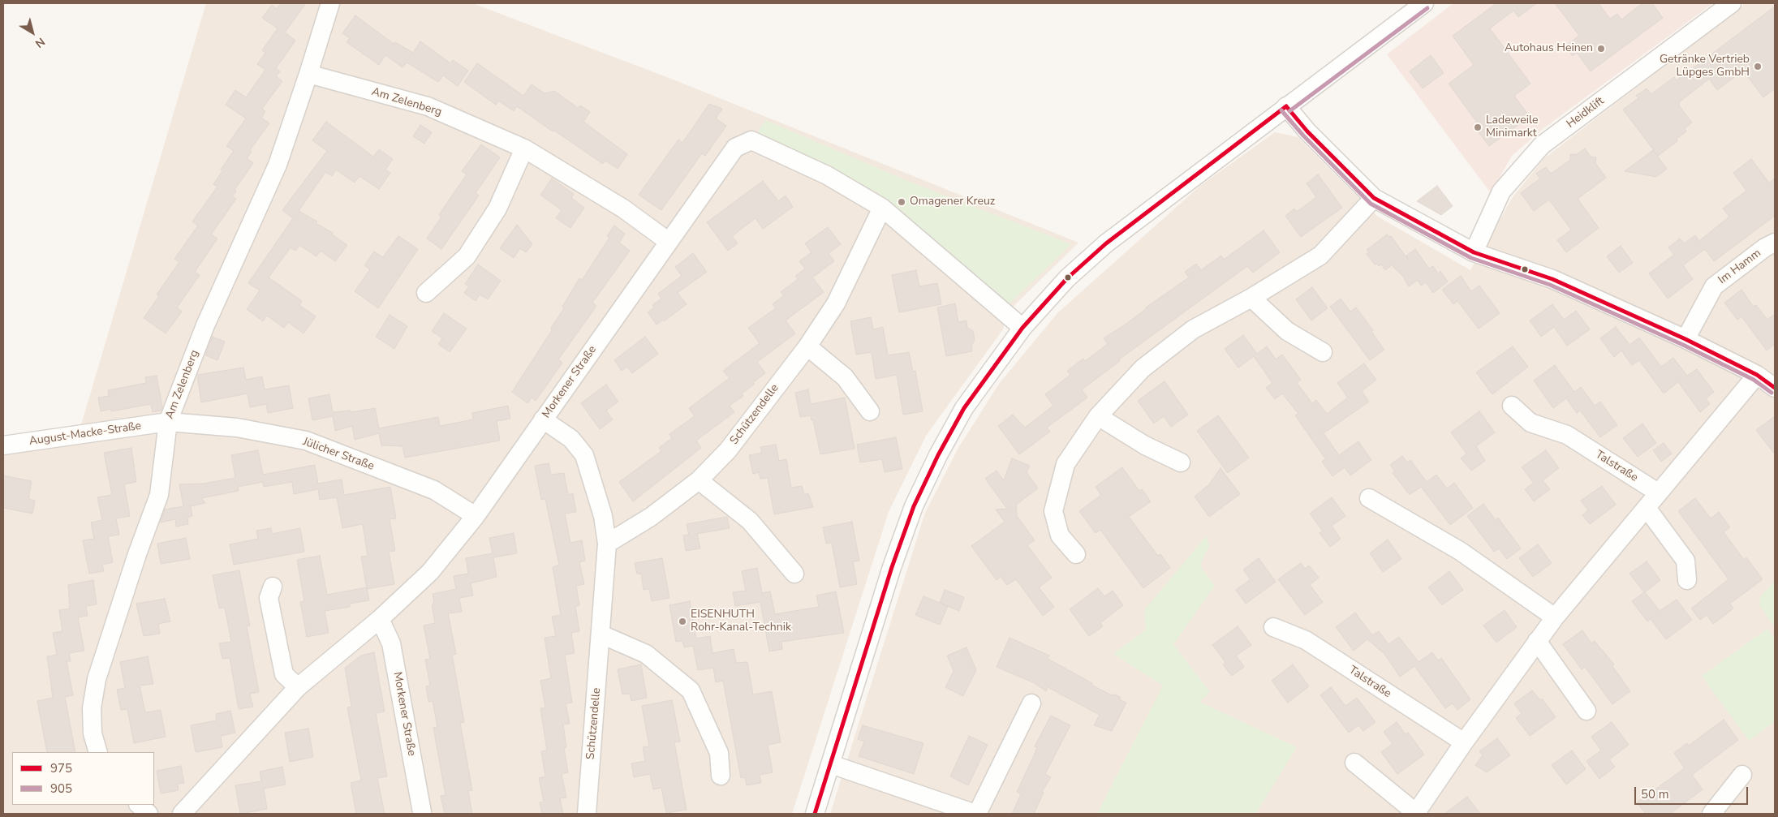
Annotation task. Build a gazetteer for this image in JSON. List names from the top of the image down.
{
  "streets": {
    "street": [
      "Am Zelenberg",
      "Heidklift",
      "Im Hamm",
      "Morkener Straße",
      "Schützendelle",
      "August-Macke-Straße",
      "Jülicher Straße",
      "Talstraße"
    ]
  },
  "crossings": [
    ["Am Zelenberg", "Morkener Straße"],
    ["Am Zelenberg", "August-Macke-Straße"],
    ["Am Zelenberg", "Jülicher Straße"],
    ["Morkener Straße", "Schützendelle"],
    ["Morkener Straße", "Jülicher Straße"],
    ["August-Macke-Straße", "Jülicher Straße"]
  ],
  "places": [
    "Autohaus Heinen",
    "Getränke Vertrieb Lüpges GmbH",
    "Ladeweile Minimarkt",
    "Omagener Kreuz",
    "EISENHUTH Rohr-Kanal-Technik"
  ],
  "lines": ["transit line 905", "transit line 975"],
  "legend": ["975", "905"],
  "scale_bar": "50 m",
  "north": "bottom right"
}
